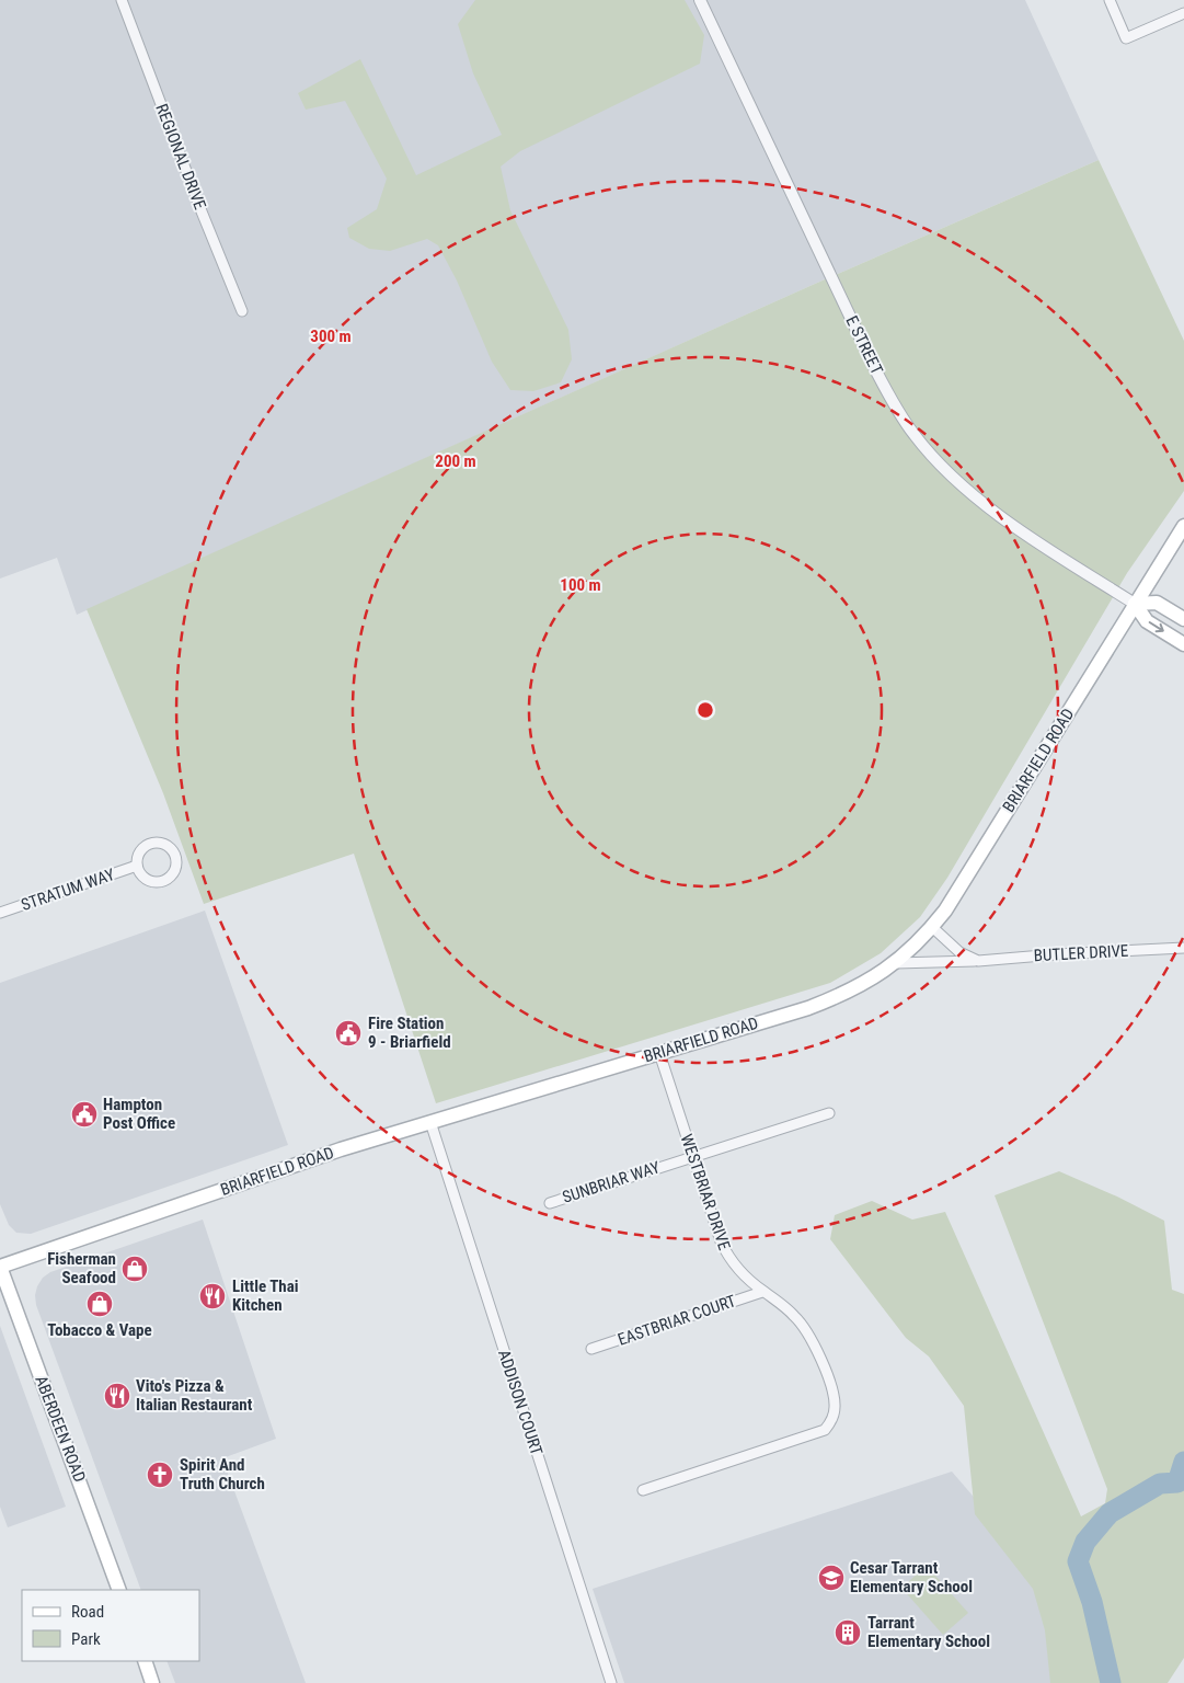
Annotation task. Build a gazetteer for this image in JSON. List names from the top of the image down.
{
  "streets": {
    "main road": ["BRIARFIELD ROAD", "ABERDEEN ROAD"],
    "street": [
      "REGIONAL DRIVE",
      "E STREET",
      "STRATUM WAY",
      "BUTLER DRIVE",
      "SUNBRIAR WAY",
      "WESTBRIAR DRIVE",
      "EASTBRIAR COURT",
      "ADDISON COURT"
    ]
  },
  "crossings": [
    ["E STREET", "BRIARFIELD ROAD"],
    ["BRIARFIELD ROAD", "BUTLER DRIVE"],
    ["BRIARFIELD ROAD", "WESTBRIAR DRIVE"],
    ["BRIARFIELD ROAD", "ADDISON COURT"],
    ["BRIARFIELD ROAD", "ABERDEEN ROAD"],
    ["SUNBRIAR WAY", "WESTBRIAR DRIVE"],
    ["WESTBRIAR DRIVE", "EASTBRIAR COURT"]
  ],
  "places": {
    "public building": ["Fire Station 9 - Briarfield", "Hampton Post Office"],
    "shop": ["Fisherman Seafood", "Tobacco & Vape"],
    "restaurant": ["Little Thai Kitchen", "Vito's Pizza & Italian Restaurant"],
    "church": ["Spirit And Truth Church"],
    "school or university": ["Cesar Tarrant Elementary School"],
    "building": ["Tarrant Elementary School"]
  },
  "legend": ["Road", "Park"],
  "rings": ["300 m", "200 m", "100 m"]
}
